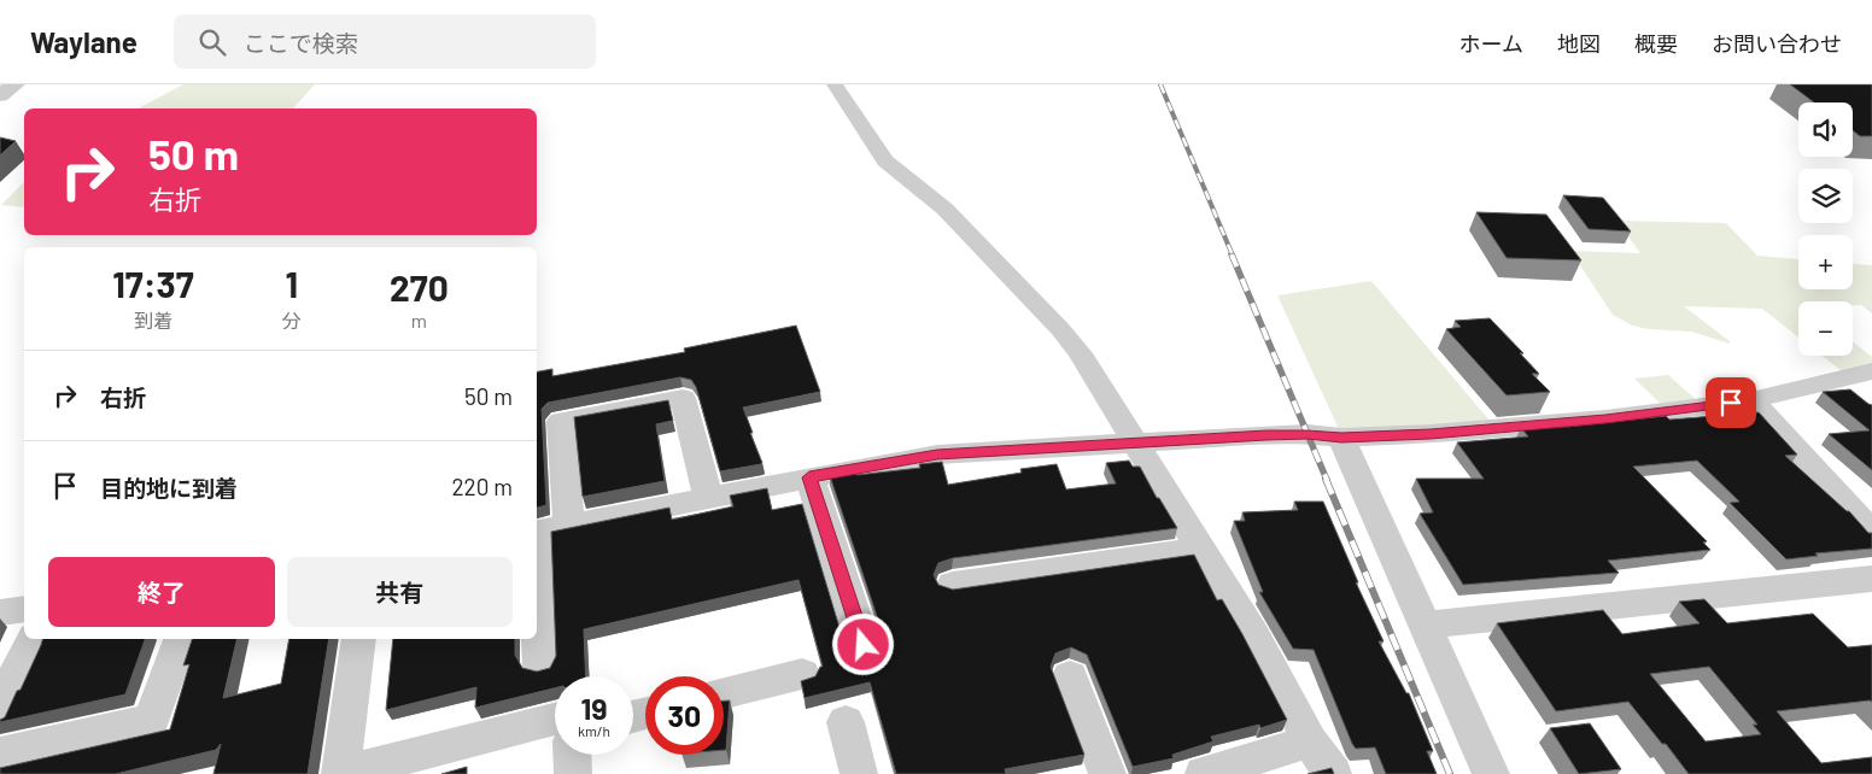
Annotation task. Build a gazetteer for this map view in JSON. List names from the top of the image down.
{
  "page": {
    "header": "Waylane",
    "search": "ここで検索",
    "nav": [
      "ホーム",
      "地図",
      "概要",
      "お問い合わせ"
    ],
    "map_buttons": ["+", "−"],
    "turn": ["50 m", "右折"],
    "eta": [
      "17:37",
      "到着",
      "1",
      "分",
      "270",
      "m"
    ],
    "list": [
      {
        "name": "右折",
        "value": "50 m"
      },
      {
        "name": "目的地に到着",
        "value": "220 m"
      }
    ],
    "buttons": ["終了", "共有"],
    "speed": "19 km/h",
    "limit": "30"
  }
}
